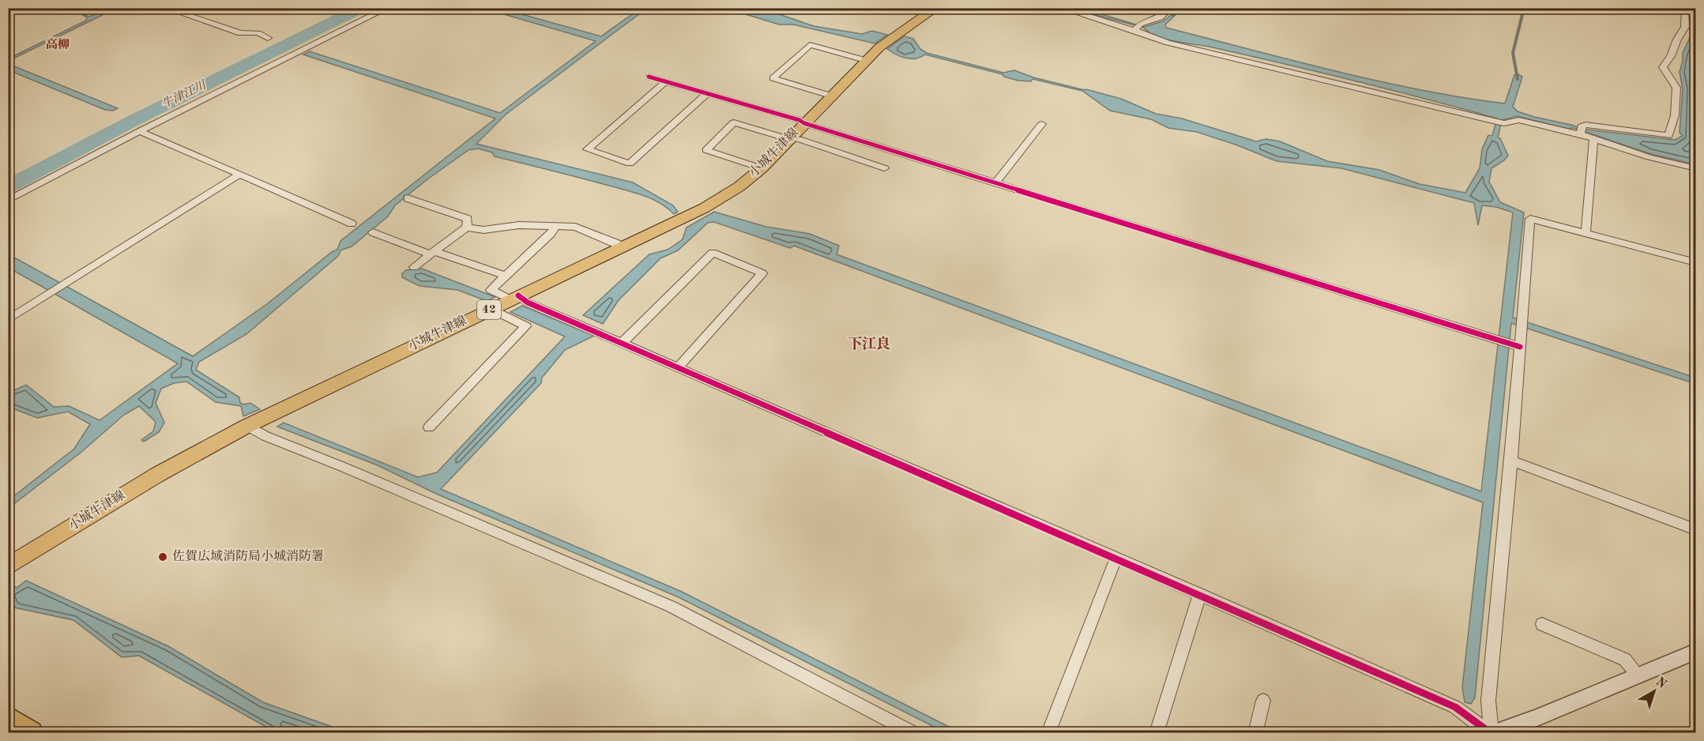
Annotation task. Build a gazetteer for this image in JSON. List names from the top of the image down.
{
  "streets": {
    "main road": ["小城牛津線", "42"]
  },
  "districts": ["高柳", "下江良"],
  "water": ["牛津江川"],
  "places": ["佐賀広域消防局小城消防署"],
  "north": "top right"
}
